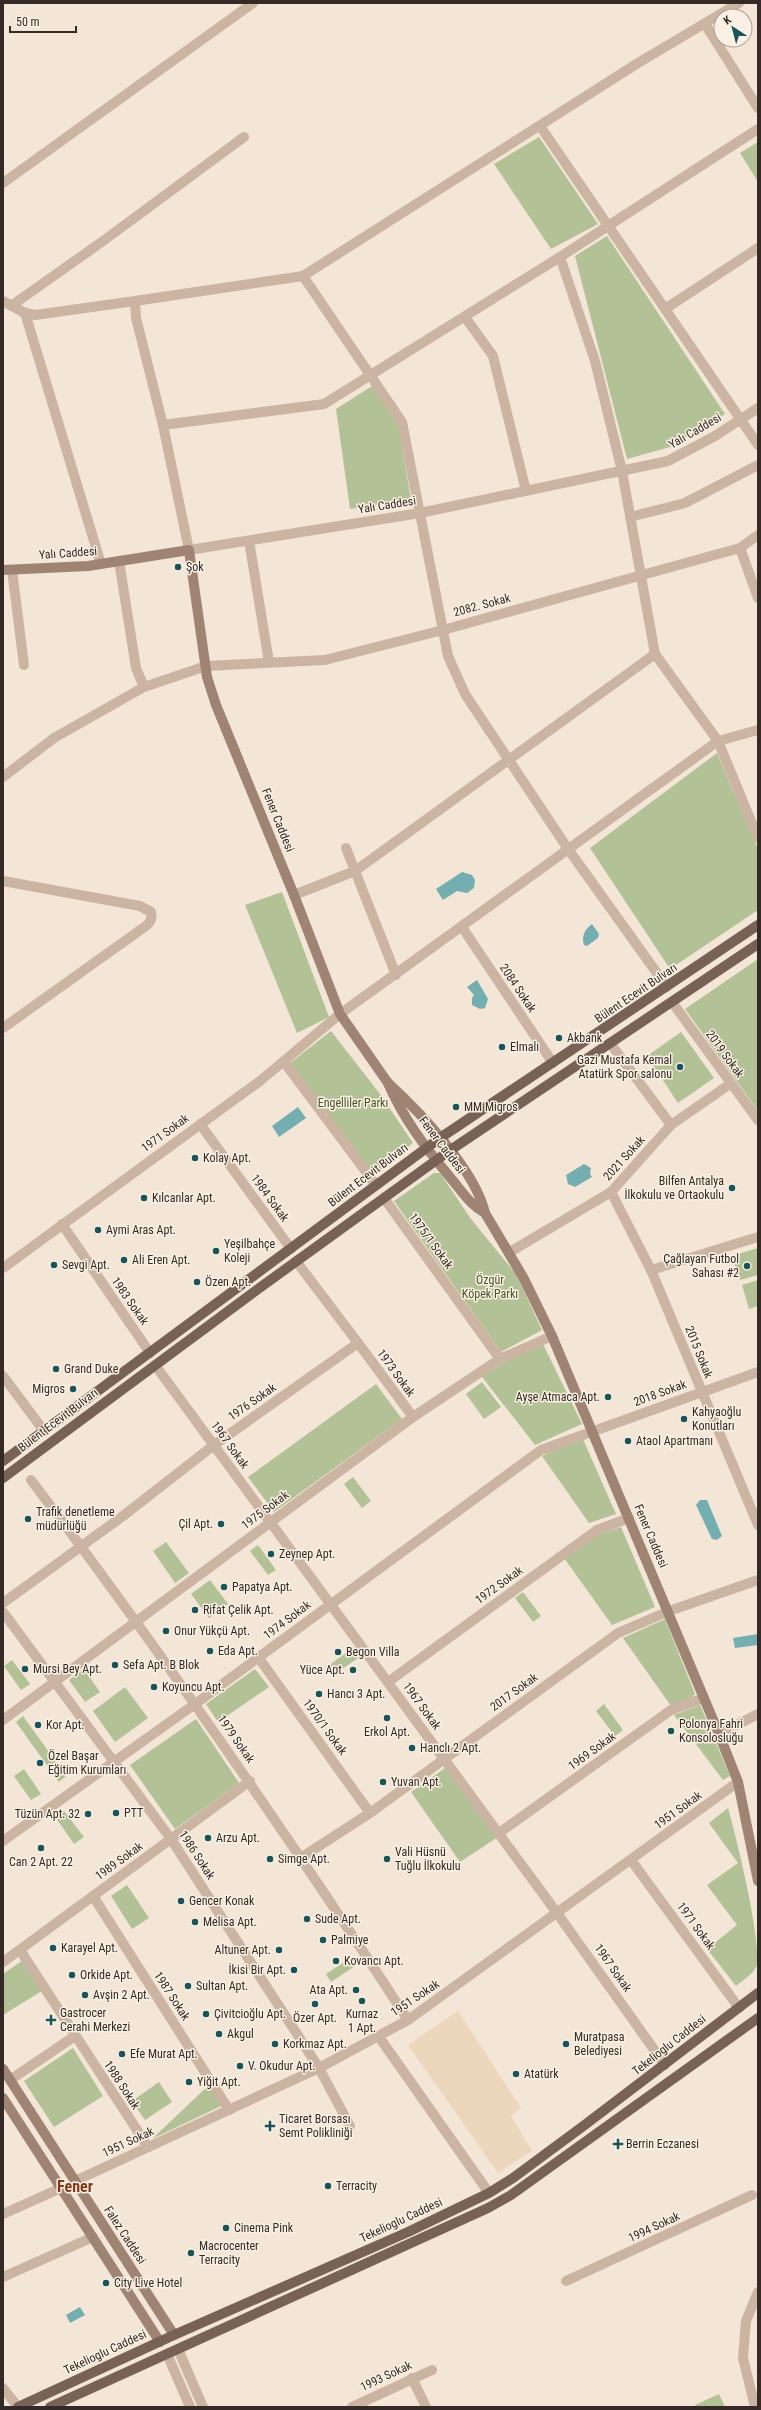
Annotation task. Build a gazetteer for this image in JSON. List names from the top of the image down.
{
  "streets": {
    "main road": ["Bülent Ecevit Bulvarı", "Tekelioglu Caddesi"],
    "street": [
      "Yalı Caddesi",
      "2082. Sokak",
      "Fener Caddesi",
      "2084 Sokak",
      "2019 Sokak",
      "1971 Sokak",
      "2021 Sokak",
      "1984 Sokak",
      "1975/1 Sokak",
      "1983 Sokak",
      "2015 Sokak",
      "1973 Sokak",
      "2018 Sokak",
      "1976 Sokak",
      "1967 Sokak",
      "1975 Sokak",
      "1972 Sokak",
      "1974 Sokak",
      "2017 Sokak",
      "1970/1 Sokak",
      "1979 Sokak",
      "1969 Sokak",
      "1951 Sokak",
      "1986 Sokak",
      "1989 Sokak",
      "1987 Sokak",
      "1988 Sokak",
      "1994 Sokak",
      "Falez Caddesi",
      "1993 Sokak"
    ]
  },
  "crossings": [
    ["Yalı Caddesi", "Fener Caddesi"],
    ["2082. Sokak", "Fener Caddesi"],
    ["Fener Caddesi", "Bülent Ecevit Bulvarı"],
    ["Fener Caddesi", "1971 Sokak"],
    ["Fener Caddesi", "2021 Sokak"],
    ["Fener Caddesi", "2018 Sokak"],
    ["Fener Caddesi", "1975 Sokak"],
    ["Fener Caddesi", "1972 Sokak"],
    ["Fener Caddesi", "1974 Sokak"],
    ["Fener Caddesi", "2017 Sokak"],
    ["Fener Caddesi", "1969 Sokak"],
    ["Fener Caddesi", "1951 Sokak"],
    ["2084 Sokak", "Bülent Ecevit Bulvarı"],
    ["2084 Sokak", "1971 Sokak"],
    ["Bülent Ecevit Bulvarı", "2019 Sokak"],
    ["Bülent Ecevit Bulvarı", "1984 Sokak"],
    ["Bülent Ecevit Bulvarı", "1975/1 Sokak"],
    ["Bülent Ecevit Bulvarı", "1983 Sokak"],
    ["Bülent Ecevit Bulvarı", "1967 Sokak"],
    ["2019 Sokak", "2021 Sokak"],
    ["1971 Sokak", "1984 Sokak"],
    ["1971 Sokak", "1983 Sokak"],
    ["1971 Sokak", "1951 Sokak"],
    ["1971 Sokak", "Tekelioglu Caddesi"],
    ["2021 Sokak", "2015 Sokak"],
    ["1975/1 Sokak", "1975 Sokak"],
    ["2015 Sokak", "2018 Sokak"],
    ["1973 Sokak", "1976 Sokak"],
    ["1973 Sokak", "1975 Sokak"],
    ["2018 Sokak", "1974 Sokak"],
    ["1976 Sokak", "1967 Sokak"],
    ["1976 Sokak", "1979 Sokak"],
    ["1967 Sokak", "1975 Sokak"],
    ["1967 Sokak", "1972 Sokak"],
    ["1967 Sokak", "1974 Sokak"],
    ["1967 Sokak", "2017 Sokak"],
    ["1967 Sokak", "1969 Sokak"],
    ["1967 Sokak", "1951 Sokak"],
    ["1967 Sokak", "Tekelioglu Caddesi"],
    ["1975 Sokak", "1979 Sokak"],
    ["1975 Sokak", "1986 Sokak"],
    ["1974 Sokak", "1970/1 Sokak"],
    ["1974 Sokak", "1979 Sokak"],
    ["1974 Sokak", "1986 Sokak"],
    ["2017 Sokak", "1970/1 Sokak"],
    ["2017 Sokak", "1979 Sokak"],
    ["1979 Sokak", "1951 Sokak"],
    ["1979 Sokak", "1989 Sokak"],
    ["1951 Sokak", "1986 Sokak"],
    ["1951 Sokak", "1987 Sokak"],
    ["1951 Sokak", "1988 Sokak"],
    ["1951 Sokak", "Falez Caddesi"],
    ["1986 Sokak", "1989 Sokak"],
    ["1989 Sokak", "1987 Sokak"],
    ["1989 Sokak", "1988 Sokak"],
    ["Tekelioglu Caddesi", "Falez Caddesi"]
  ],
  "districts": ["Fener"],
  "parks": ["Engelliler Parkı", "Özgür Köpek Parkı"],
  "places": {
    "other": [
      "Şok",
      "Akbank",
      "Elmalı",
      "Gazi Mustafa Kemal Atatürk Spor salonu",
      "MM Migros",
      "Kolay Apt.",
      "Bilfen Antalya İlkokulu ve Ortaokulu",
      "Kılcanlar Apt.",
      "Aymi Aras Apt.",
      "Yeşilbahçe Koleji",
      "Ali Eren Apt.",
      "Sevgi Apt.",
      "Çağlayan Futbol Sahası #2",
      "Özen Apt.",
      "Grand Duke",
      "Migros",
      "Ayşe Atmaca Apt.",
      "Kahyaoğlu Konutları",
      "Ataol Apartmanı",
      "Trafik denetleme müdürlüğü",
      "Çil Apt.",
      "Zeynep Apt.",
      "Papatya Apt.",
      "Rifat Çelik Apt.",
      "Onur Yükçü Apt.",
      "Eda Apt.",
      "Begon Villa",
      "Sefa Apt. B Blok",
      "Mursi Bey Apt.",
      "Yüce Apt.",
      "Koyuncu Apt.",
      "Hancı 3 Apt.",
      "Erkol Apt.",
      "Kor Apt.",
      "Polonya Fahri Konsolosluğu",
      "Hanclı 2 Apt.",
      "Özel Başar Eğitim Kurumları",
      "Yuvan Apt.",
      "PTT",
      "Tüzün Apt. 32",
      "Arzu Apt.",
      "Can 2 Apt. 22",
      "Simge Apt.",
      "Vali Hüsnü Tuğlu İlkokulu",
      "Gencer Konak",
      "Sude Apt.",
      "Melisa Apt.",
      "Palmiye",
      "Karayel Apt.",
      "Altuner Apt.",
      "Kovancı Apt.",
      "İkisi Bir Apt.",
      "Orkide Apt.",
      "Sultan Apt.",
      "Ata Apt.",
      "Avşin 2 Apt.",
      "Kurnaz 1 Apt.",
      "Özer Apt.",
      "Çivitcioğlu Apt.",
      "Akgul",
      "Korkmaz Apt.",
      "Muratpasa Belediyesi",
      "Efe Murat Apt.",
      "V. Okudur Apt.",
      "Atatürk",
      "Yiğit Apt.",
      "Terracity",
      "Cinema Pink",
      "Macrocenter Terracity",
      "City Live Hotel"
    ],
    "health": ["Gastrocer Cerahi Merkezi", "Ticaret Borsası Semt Polikliniği", "Berrin Eczanesi"]
  },
  "scale_bar": "50 m",
  "north": "top left"
}
